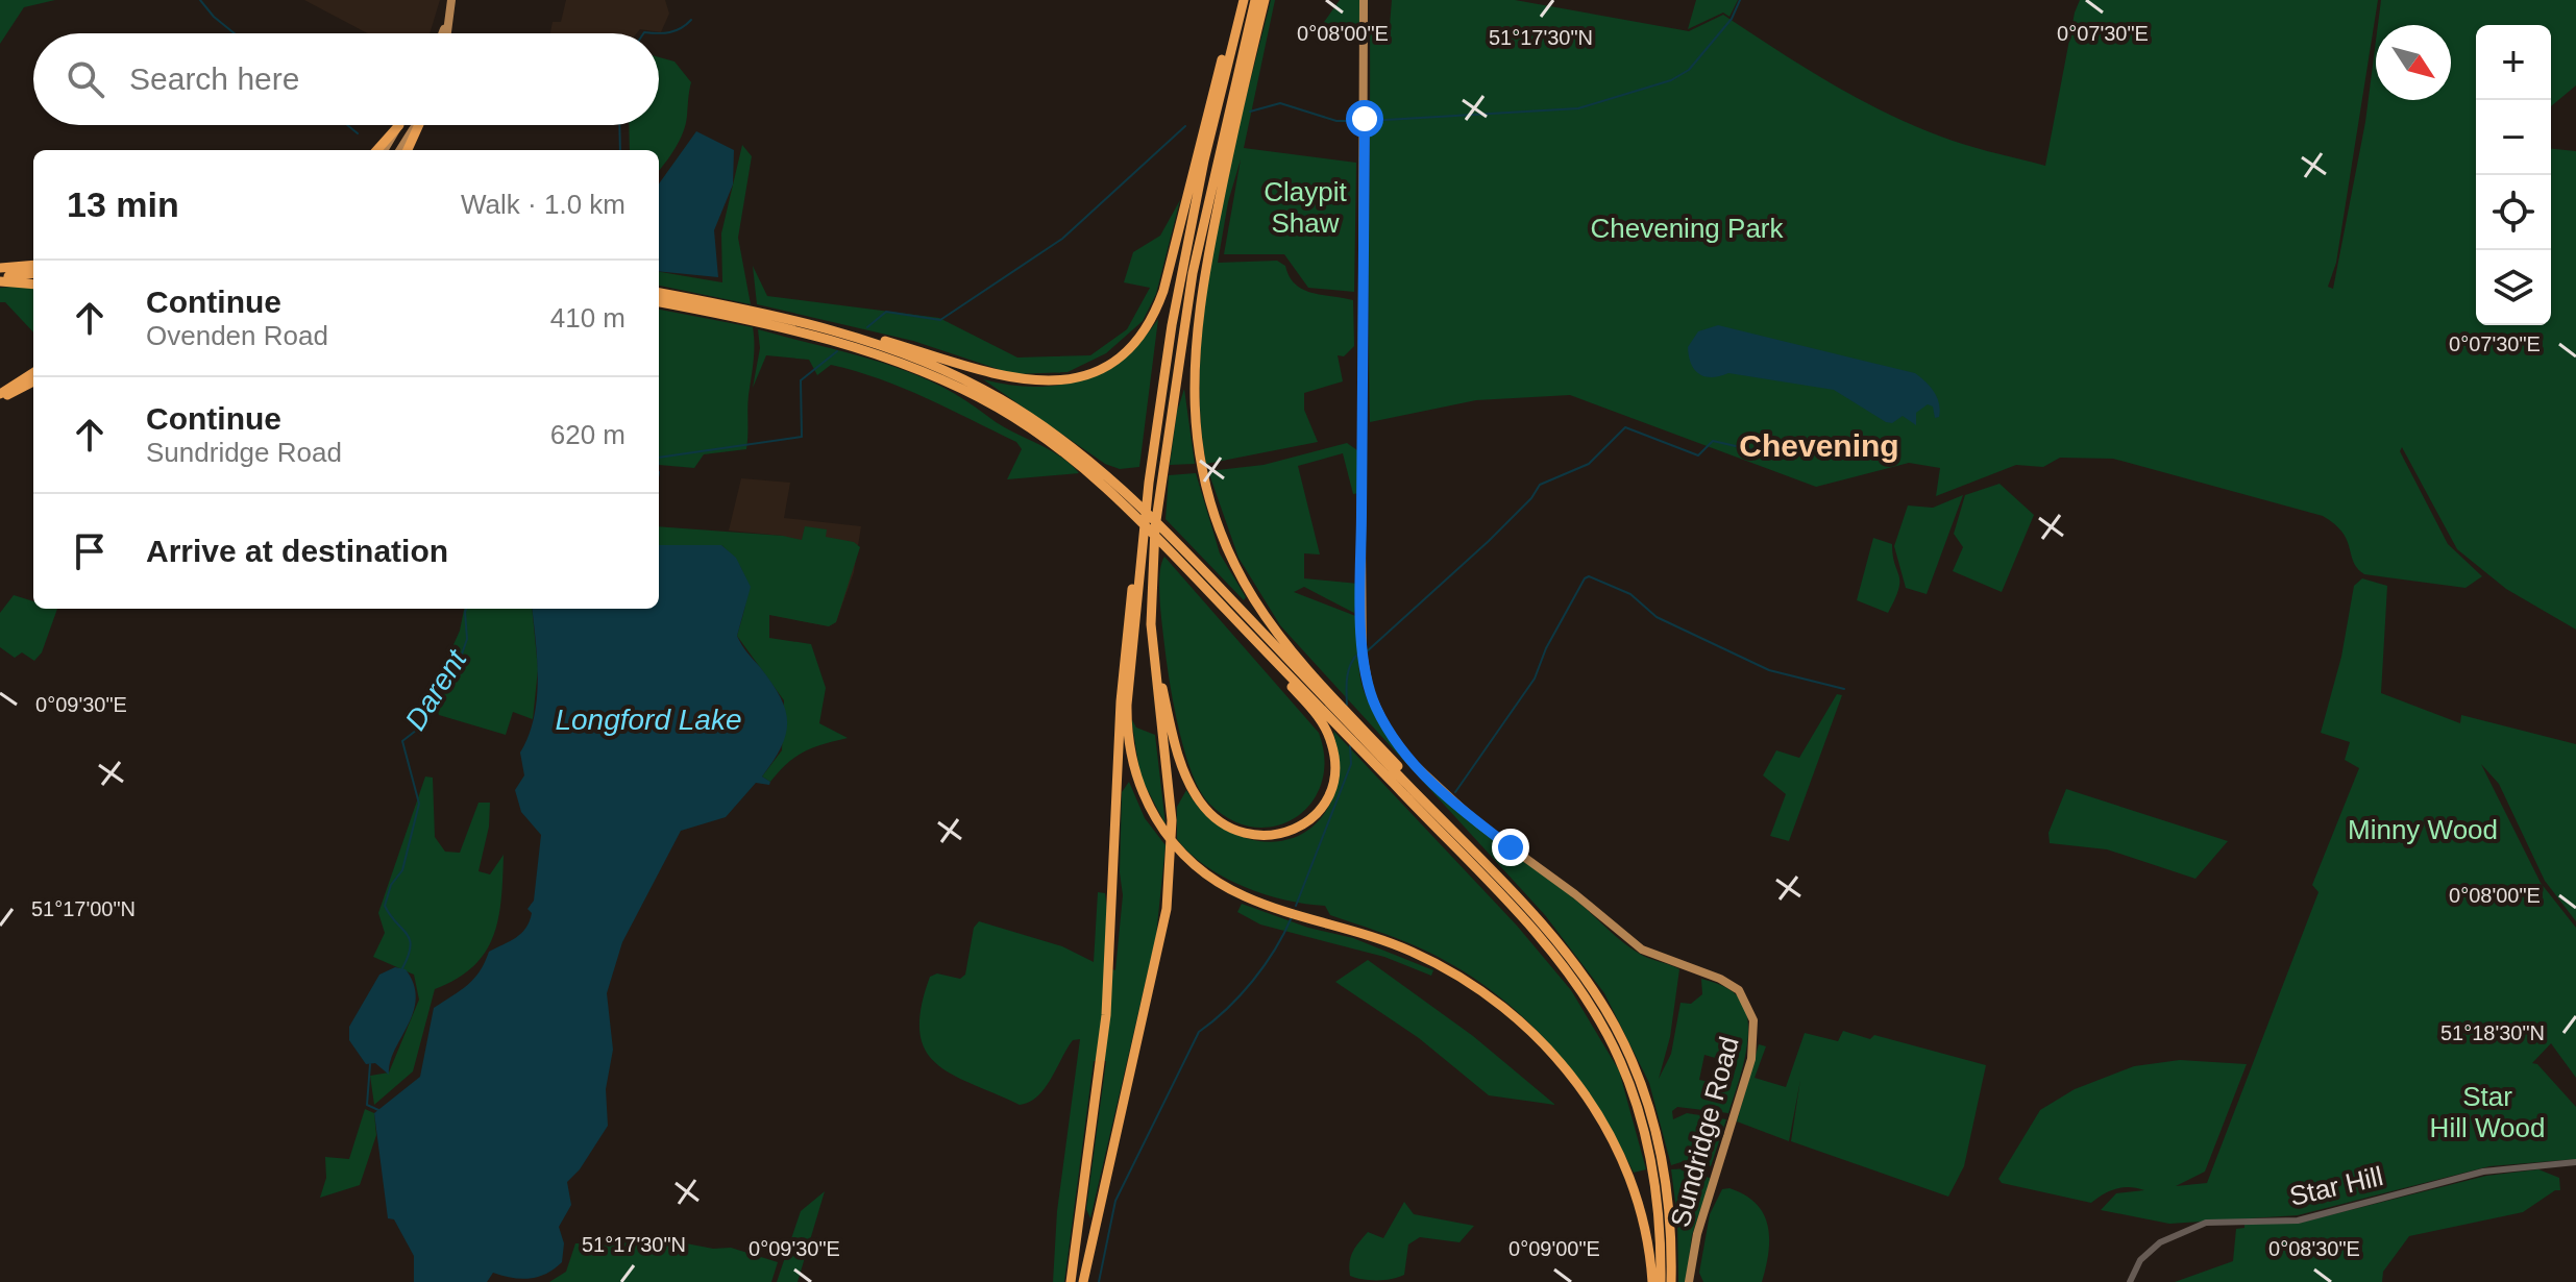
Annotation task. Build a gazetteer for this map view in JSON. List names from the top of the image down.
{
  "streets": {
    "main road": ["Sundridge Road"],
    "street": ["Star Hill"]
  },
  "districts": ["Chevening"],
  "water": ["Darent", "Longford Lake"],
  "parks": [
    "Claypit Shaw",
    "Chevening Park",
    "Minny Wood",
    "Star Hill Wood"
  ],
  "north": "bottom right",
  "page": {
    "map_buttons": ["+", "−"],
    "search": "Search here",
    "heading": ["13 min", "Walk · 1.0 km"],
    "list": [
      ["Continue", "Ovenden Road", "410 m"],
      ["Continue", "Sundridge Road", "620 m"],
      "Arrive at destination"
    ]
  },
  "coordinates": [
    "0°08'00\"E",
    "0°07'30\"E",
    "51°17'30\"N",
    "0°09'30\"E",
    "51°17'00\"N",
    "51°18'30\"N",
    "0°09'00\"E",
    "0°08'30\"E"
  ]
}
